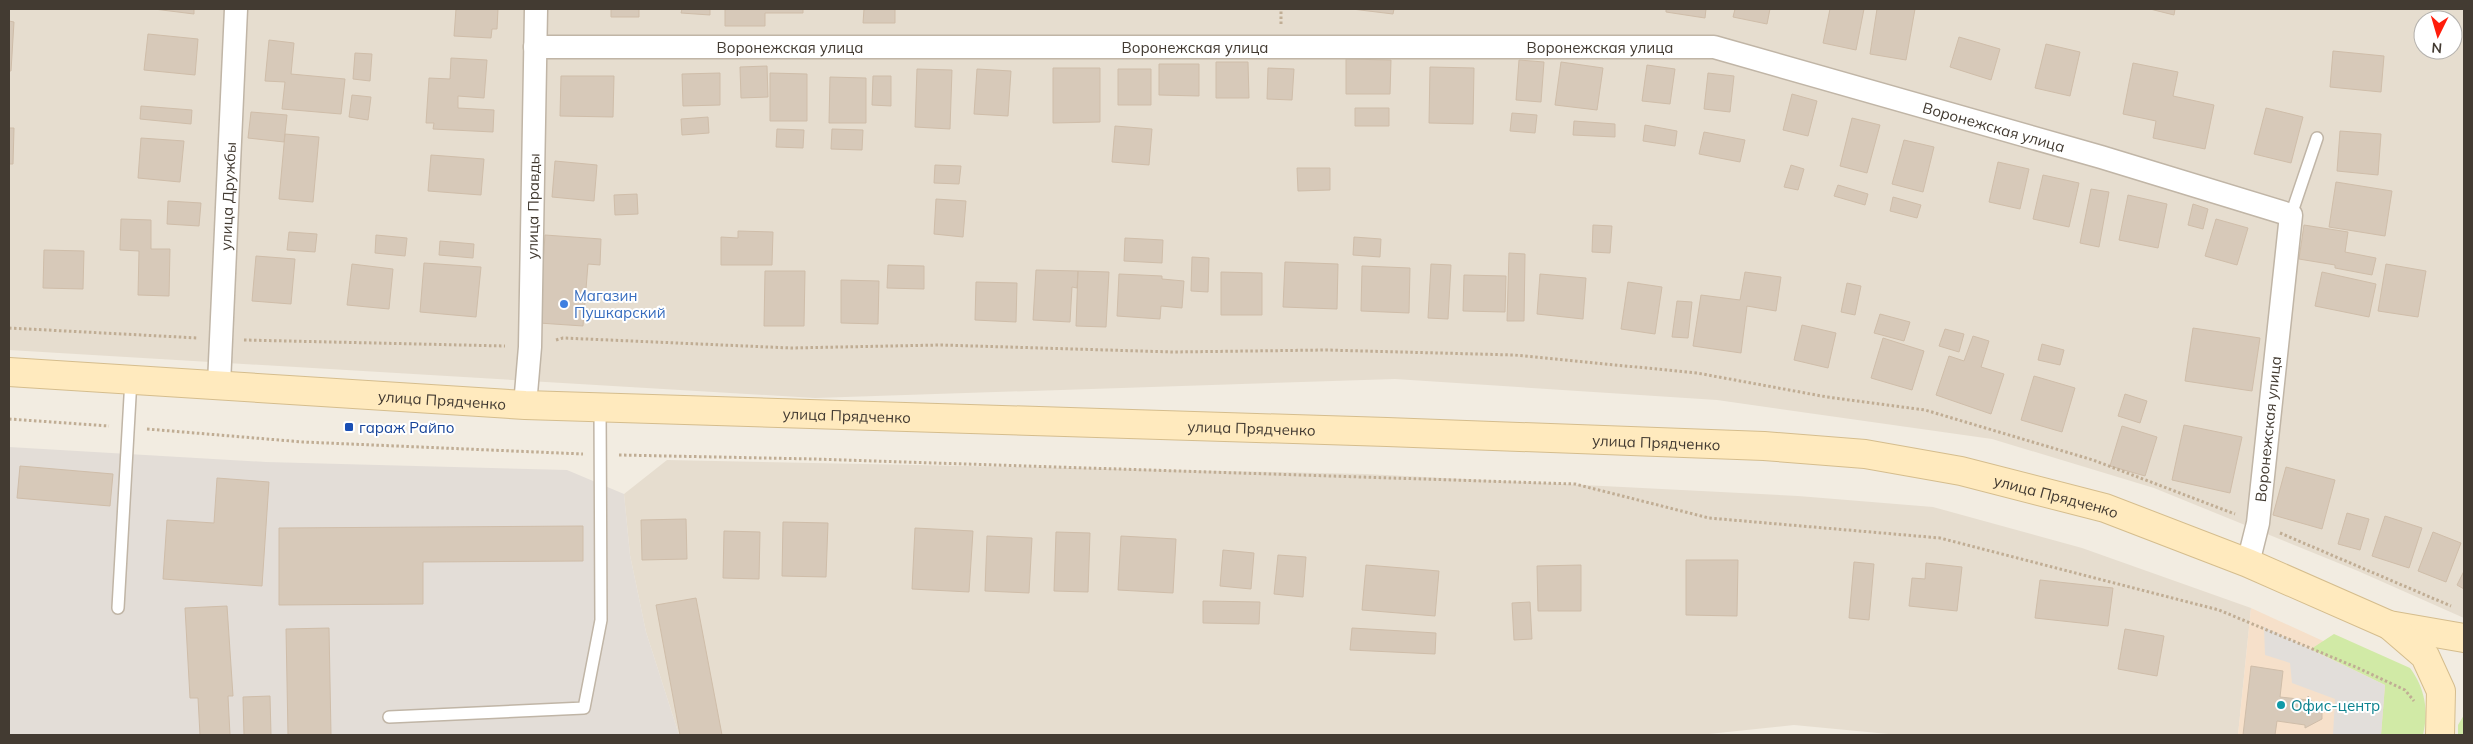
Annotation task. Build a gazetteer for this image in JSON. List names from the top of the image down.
{
  "streets": {
    "main road": ["улица Прядченко"],
    "street": ["Воронежская улица", "улица Дружбы", "улица Правды"]
  },
  "crossings": [
    ["Воронежская улица", "улица Правды"],
    ["Воронежская улица", "улица Прядченко"],
    ["улица Дружбы", "улица Прядченко"],
    ["улица Правды", "улица Прядченко"]
  ],
  "places": {
    "other": ["Магазин Пушкарский", "Офис-центр"],
    "transit": ["гараж Райпо"]
  },
  "north": "bottom"
}
